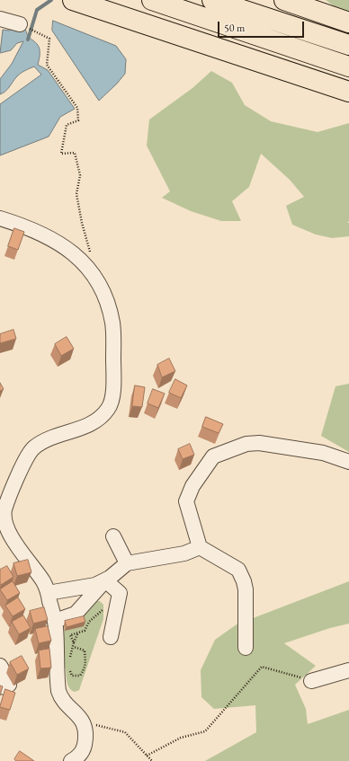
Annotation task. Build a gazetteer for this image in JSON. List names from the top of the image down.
{
  "scale_bar": "50 m"
}
